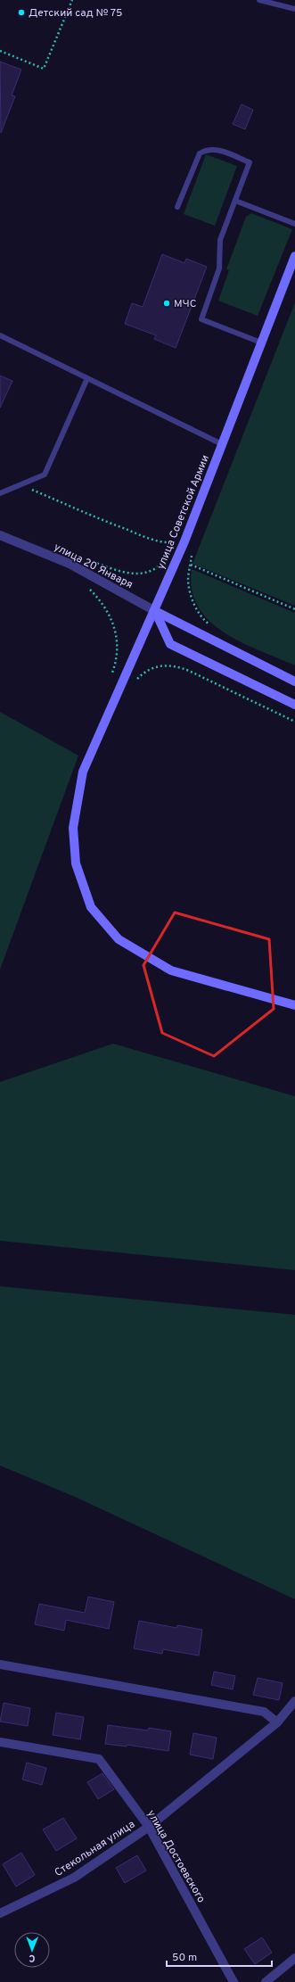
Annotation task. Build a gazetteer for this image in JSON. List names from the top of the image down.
{
  "streets": {
    "main road": ["улица Советской Армии"],
    "street": ["улица 20 Января", "Стекольная улица", "улица Достоевского"]
  },
  "crossings": [
    ["улица Советской Армии", "улица 20 Января"],
    ["Стекольная улица", "улица Достоевского"]
  ],
  "places": ["Детский сад № 75", "МЧС"],
  "scale_bar": "50 m",
  "north": "bottom"
}
